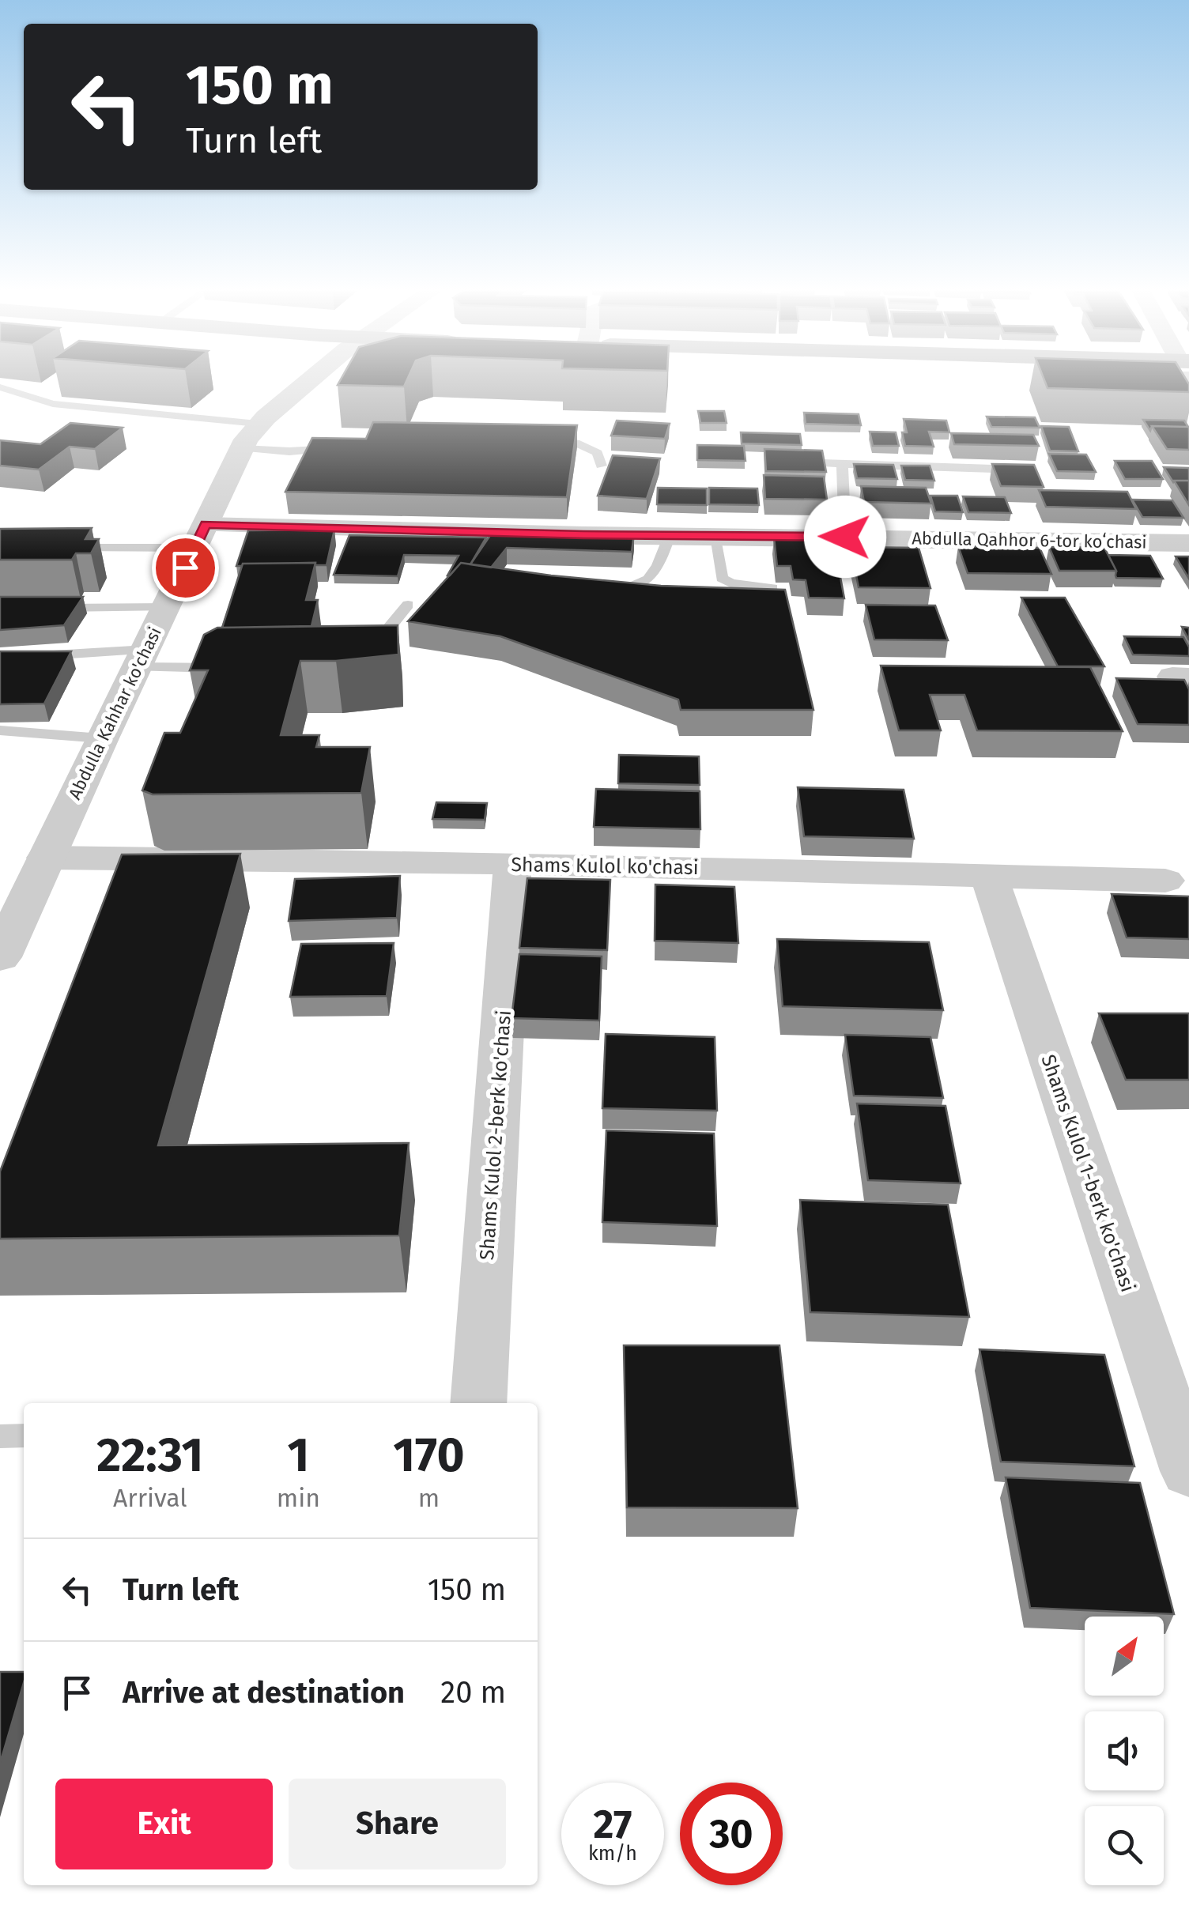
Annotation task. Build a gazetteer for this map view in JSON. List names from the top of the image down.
{
  "streets": {
    "street": [
      "Abdulla Qahhor 6-tor koʻchasi",
      "Abdulla Kahhar ko'chasi",
      "Shams Kulol ko'chasi",
      "Shams Kulol 2-berk ko'chasi",
      "Shams Kulol 1-berk ko'chasi"
    ]
  },
  "crossings": [
    ["Abdulla Qahhor 6-tor koʻchasi", "Abdulla Kahhar ko'chasi"],
    ["Abdulla Kahhar ko'chasi", "Shams Kulol ko'chasi"],
    ["Shams Kulol ko'chasi", "Shams Kulol 2-berk ko'chasi"],
    ["Shams Kulol ko'chasi", "Shams Kulol 1-berk ko'chasi"]
  ],
  "north": "top right",
  "page": {
    "turn": ["150 m", "Turn left"],
    "eta": [
      "22:31",
      "Arrival",
      "1",
      "min",
      "170",
      "m"
    ],
    "list": [
      {
        "name": "Turn left",
        "value": "150 m"
      },
      {
        "name": "Arrive at destination",
        "value": "20 m"
      }
    ],
    "buttons": ["Exit", "Share"],
    "speed": "27 km/h",
    "limit": "30"
  }
}
